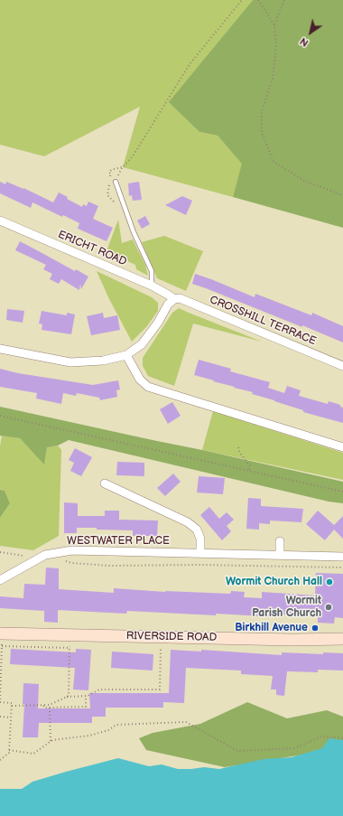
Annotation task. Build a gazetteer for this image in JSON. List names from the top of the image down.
{
  "streets": {
    "main road": ["RIVERSIDE ROAD"],
    "street": ["ERICHT ROAD", "CROSSHILL TERRACE", "WESTWATER PLACE"]
  },
  "crossings": [
    ["ERICHT ROAD", "CROSSHILL TERRACE"]
  ],
  "places": ["Wormit Church Hall", "Wormit Parish Church", "Birkhill Avenue"],
  "north": "bottom left"
}
